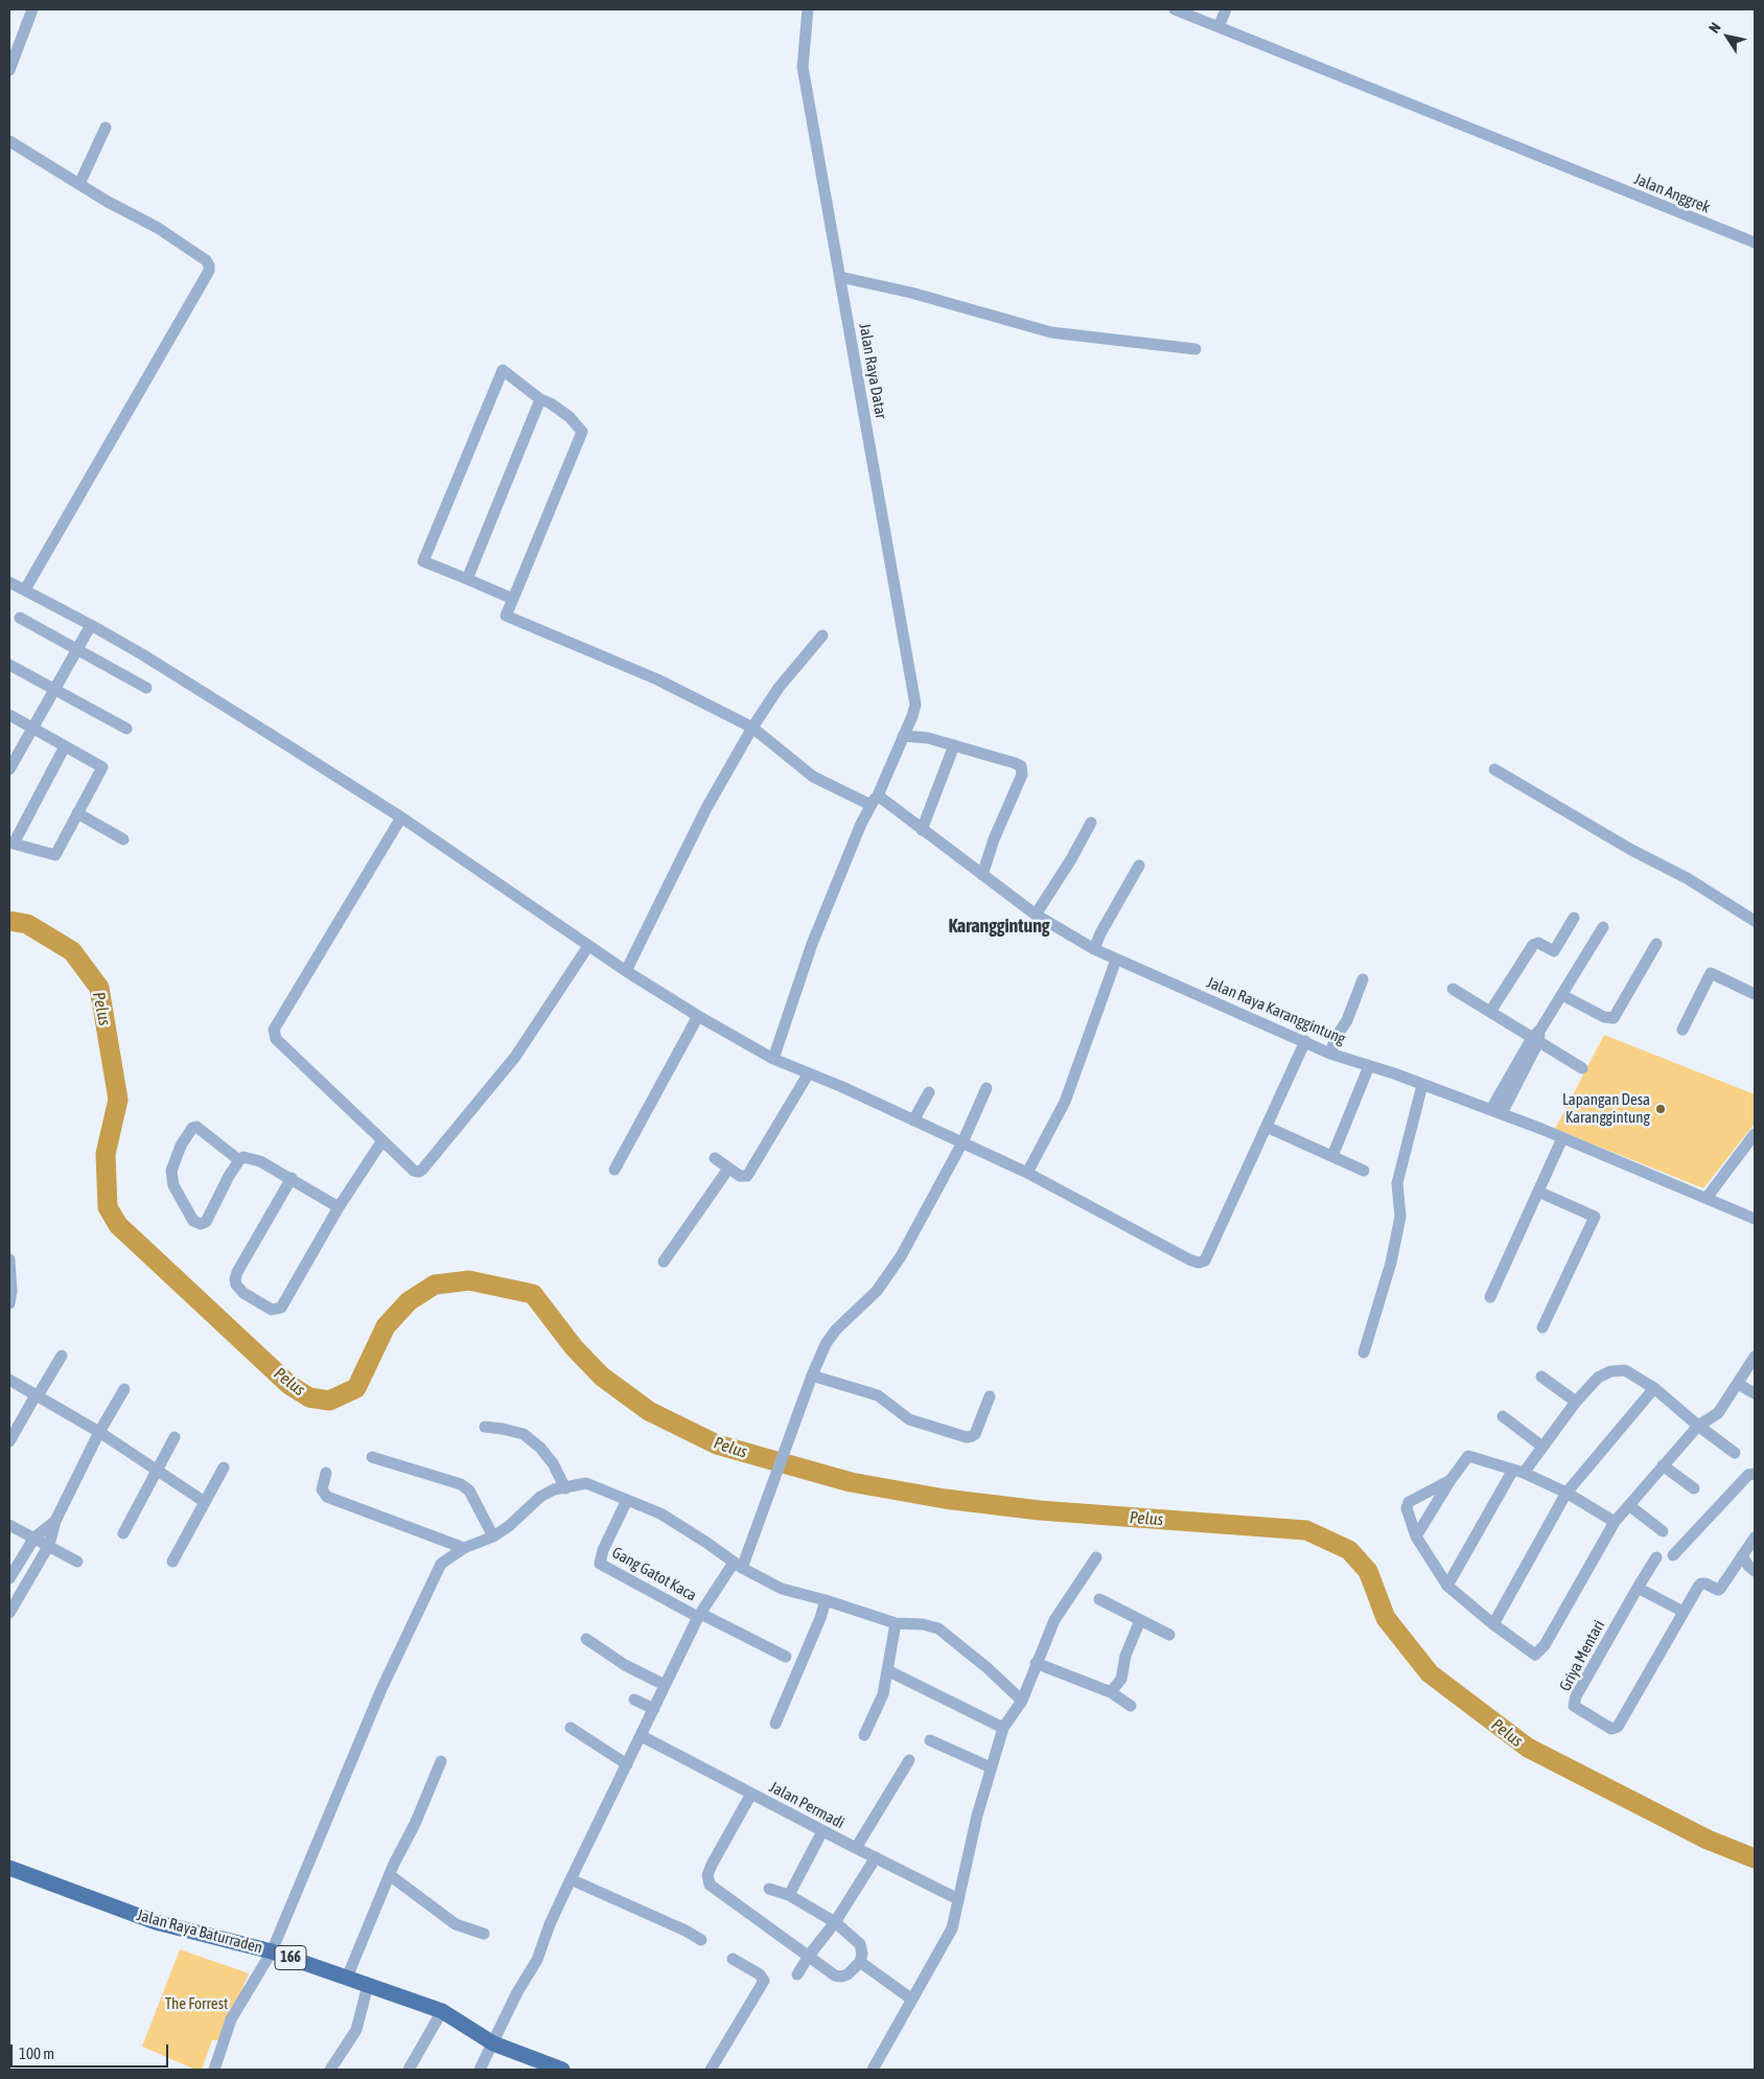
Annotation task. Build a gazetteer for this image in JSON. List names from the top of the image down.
{
  "streets": {
    "main road": ["Jalan Raya Baturraden", "166"],
    "street": [
      "Jalan Anggrek",
      "Jalan Raya Datar",
      "Jalan Raya Karanggintung",
      "Gang Gatot Kaca",
      "Griya Mentari",
      "Jalan Permadi"
    ]
  },
  "districts": ["Karanggintung"],
  "water": ["Pelus"],
  "parks": ["The Forrest"],
  "places": ["Lapangan Desa Karanggintung"],
  "scale_bar": "100 m",
  "north": "top left"
}
